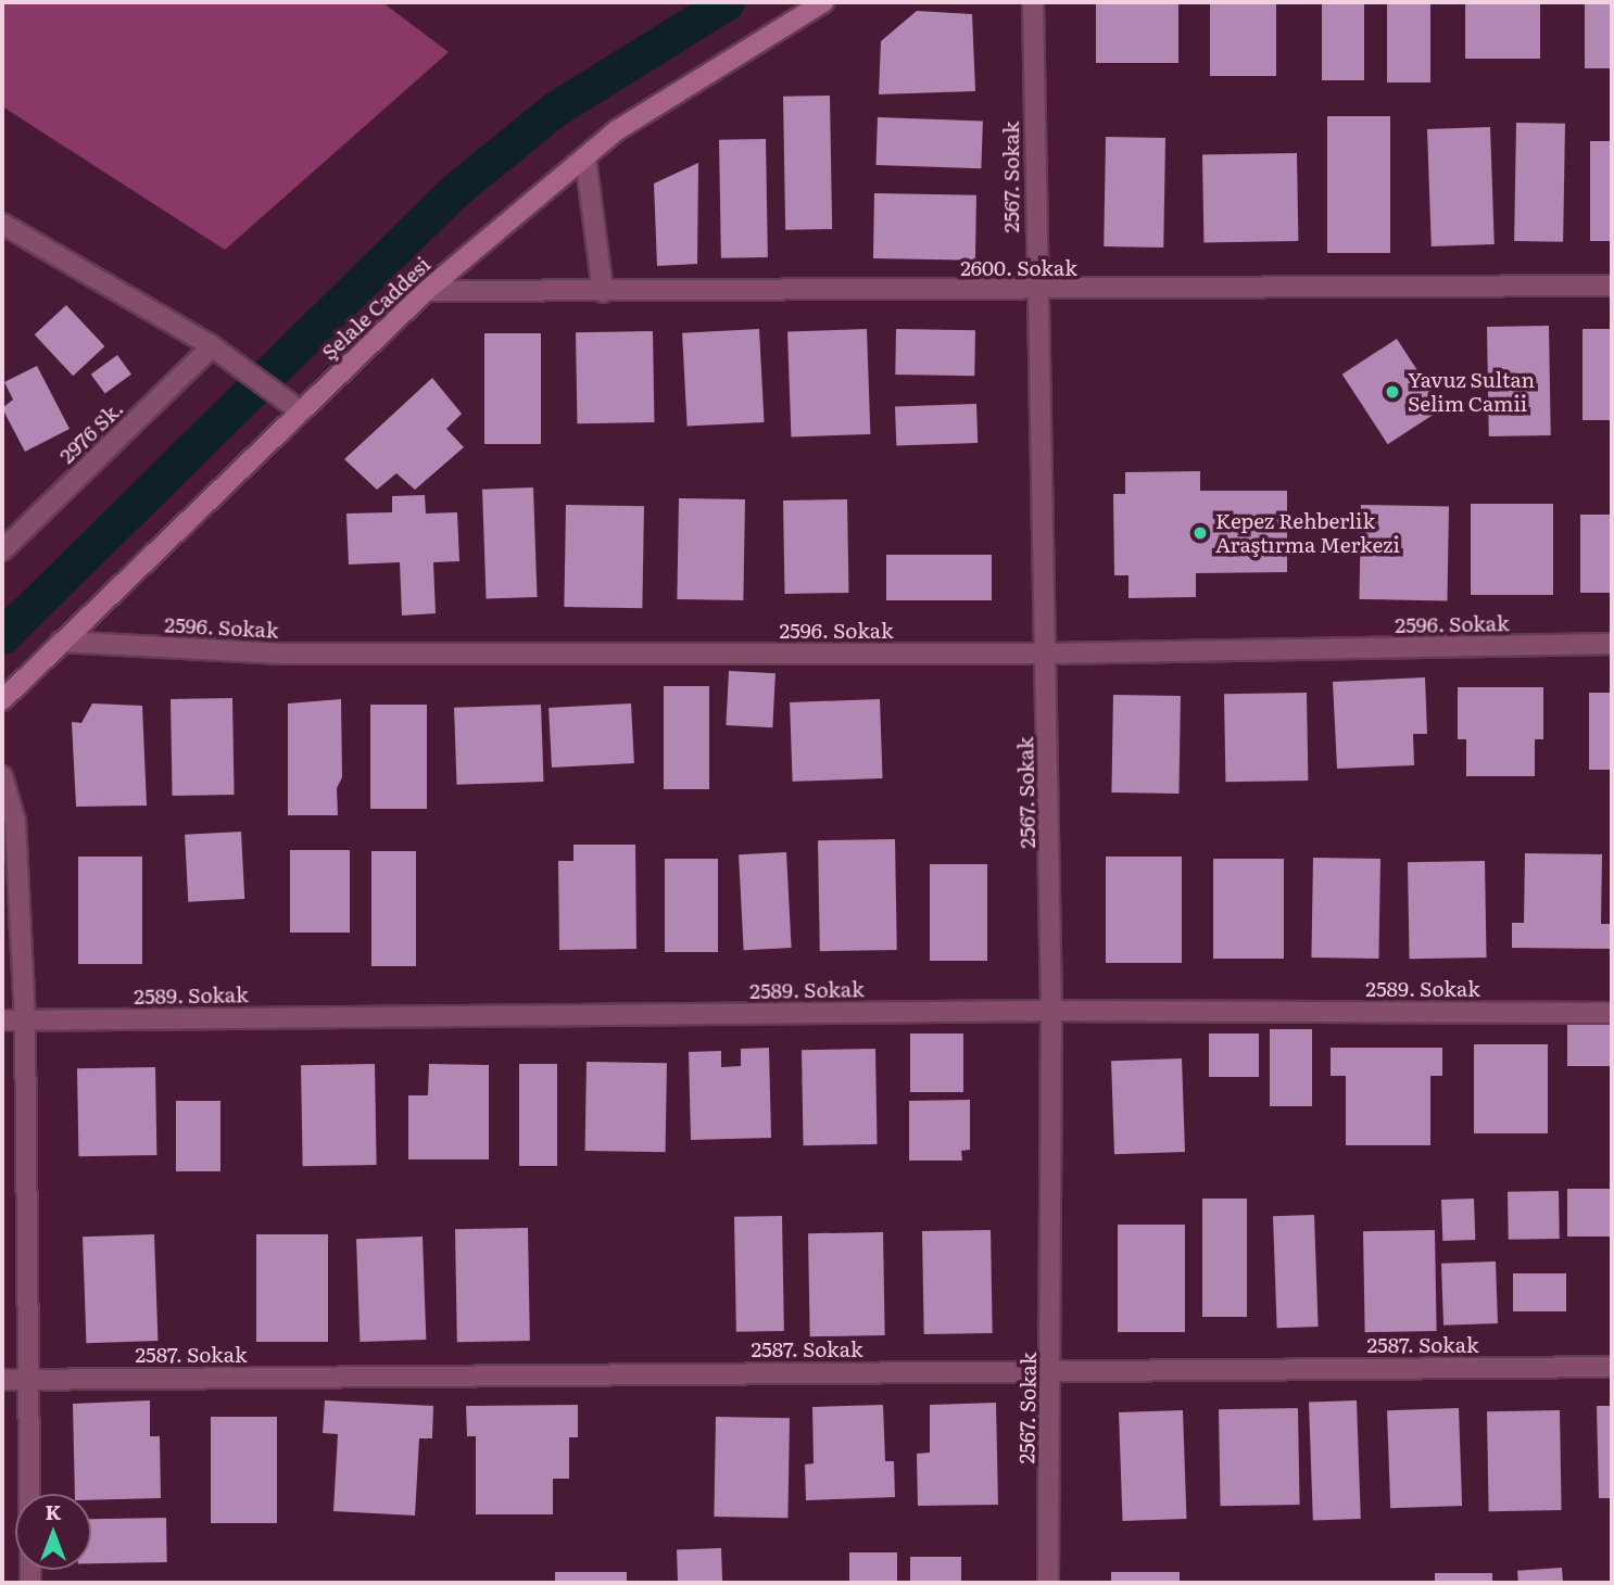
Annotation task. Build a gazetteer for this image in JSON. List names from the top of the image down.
{
  "streets": {
    "street": [
      "2567. Sokak",
      "2600. Sokak",
      "Şelale Caddesi",
      "2976 Sk.",
      "2596. Sokak",
      "2589. Sokak",
      "2587. Sokak"
    ]
  },
  "crossings": [
    ["2567. Sokak", "2600. Sokak"],
    ["2567. Sokak", "2596. Sokak"],
    ["2567. Sokak", "2589. Sokak"],
    ["2567. Sokak", "2587. Sokak"],
    ["2600. Sokak", "Şelale Caddesi"],
    ["Şelale Caddesi", "2596. Sokak"]
  ],
  "places": ["Yavuz Sultan Selim Camii", "Kepez Rehberlik Araştırma Merkezi"],
  "north": "top"
}
